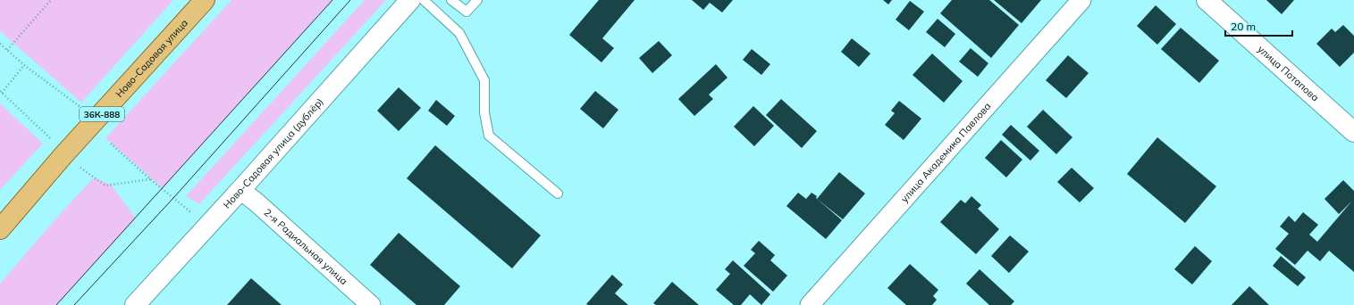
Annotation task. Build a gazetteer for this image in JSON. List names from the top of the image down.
{
  "streets": {
    "main road": ["Ново-Садовая улица", "36К-888"],
    "street": [
      "улица Потапова",
      "улица Академика Павлова",
      "Ново-Садовая улица (дублёр)",
      "2-я Радиальная улица"
    ]
  },
  "crossings": [
    ["Ново-Садовая улица (дублёр)", "2-я Радиальная улица"]
  ],
  "scale_bar": "20 m"
}
